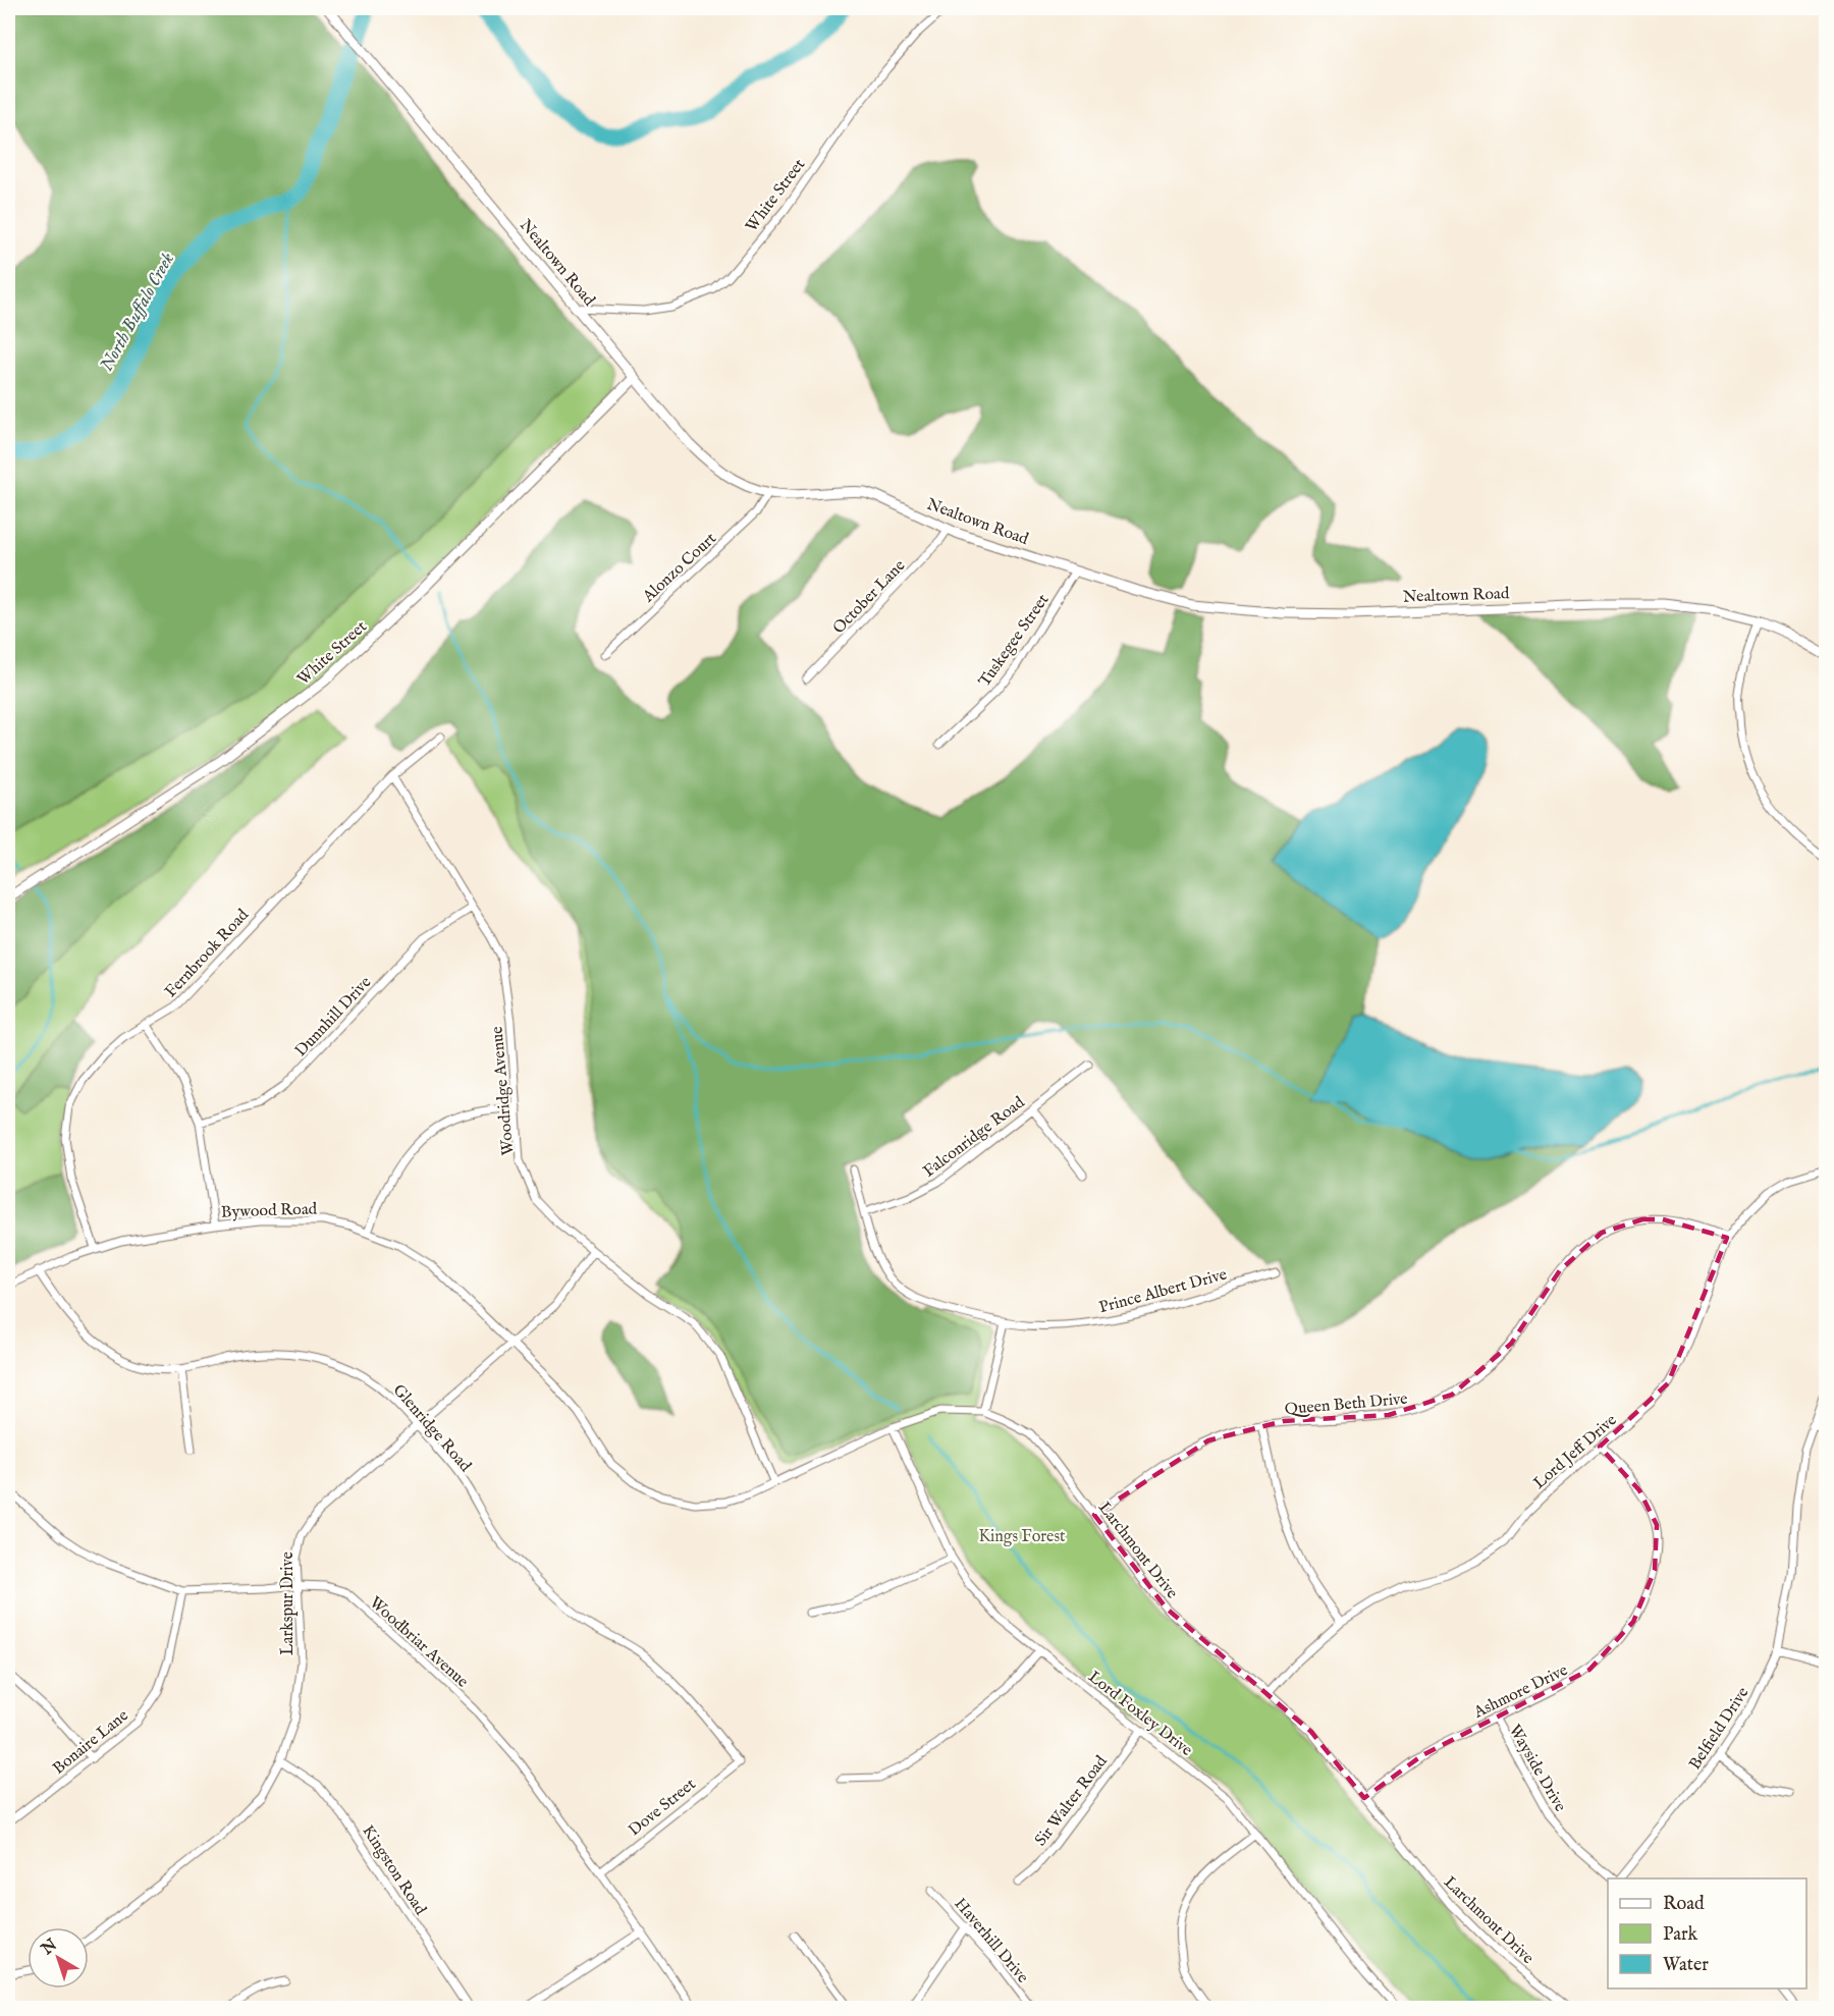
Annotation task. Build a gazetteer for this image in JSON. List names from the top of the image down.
{
  "streets": {
    "street": [
      "White Street",
      "Nealtown Road",
      "Alonzo Court",
      "October Lane",
      "Tuskegee Street",
      "Fernbrook Road",
      "Dunnhill Drive",
      "Woodridge Avenue",
      "Falconridge Road",
      "Bywood Road",
      "Prince Albert Drive",
      "Queen Beth Drive",
      "Glenridge Road",
      "Lord Jeff Drive",
      "Larchmont Drive",
      "Larkspur Drive",
      "Woodbriar Avenue",
      "Ashmore Drive",
      "Lord Foxley Drive",
      "Belfield Drive",
      "Bonaire Lane",
      "Wayside Drive",
      "Sir Walter Road",
      "Dove Street",
      "Kingston Road",
      "Haverhill Drive"
    ]
  },
  "crossings": [
    ["White Street", "Nealtown Road"],
    ["Nealtown Road", "Alonzo Court"],
    ["Nealtown Road", "October Lane"],
    ["Nealtown Road", "Tuskegee Street"],
    ["Fernbrook Road", "Woodridge Avenue"],
    ["Fernbrook Road", "Bywood Road"],
    ["Dunnhill Drive", "Woodridge Avenue"],
    ["Woodridge Avenue", "Larchmont Drive"],
    ["Woodridge Avenue", "Larkspur Drive"],
    ["Falconridge Road", "Prince Albert Drive"],
    ["Bywood Road", "Glenridge Road"],
    ["Bywood Road", "Larchmont Drive"],
    ["Bywood Road", "Larkspur Drive"],
    ["Queen Beth Drive", "Lord Jeff Drive"],
    ["Queen Beth Drive", "Larchmont Drive"],
    ["Glenridge Road", "Larkspur Drive"],
    ["Glenridge Road", "Dove Street"],
    ["Lord Jeff Drive", "Larchmont Drive"],
    ["Lord Jeff Drive", "Ashmore Drive"],
    ["Larchmont Drive", "Ashmore Drive"],
    ["Larchmont Drive", "Lord Foxley Drive"],
    ["Larkspur Drive", "Woodbriar Avenue"],
    ["Larkspur Drive", "Kingston Road"],
    ["Woodbriar Avenue", "Bonaire Lane"],
    ["Woodbriar Avenue", "Dove Street"],
    ["Ashmore Drive", "Wayside Drive"],
    ["Lord Foxley Drive", "Sir Walter Road"]
  ],
  "water": ["North Buffalo Creek"],
  "parks": ["Kings Forest"],
  "legend": ["Road", "Park", "Water"],
  "north": "top left"
}
